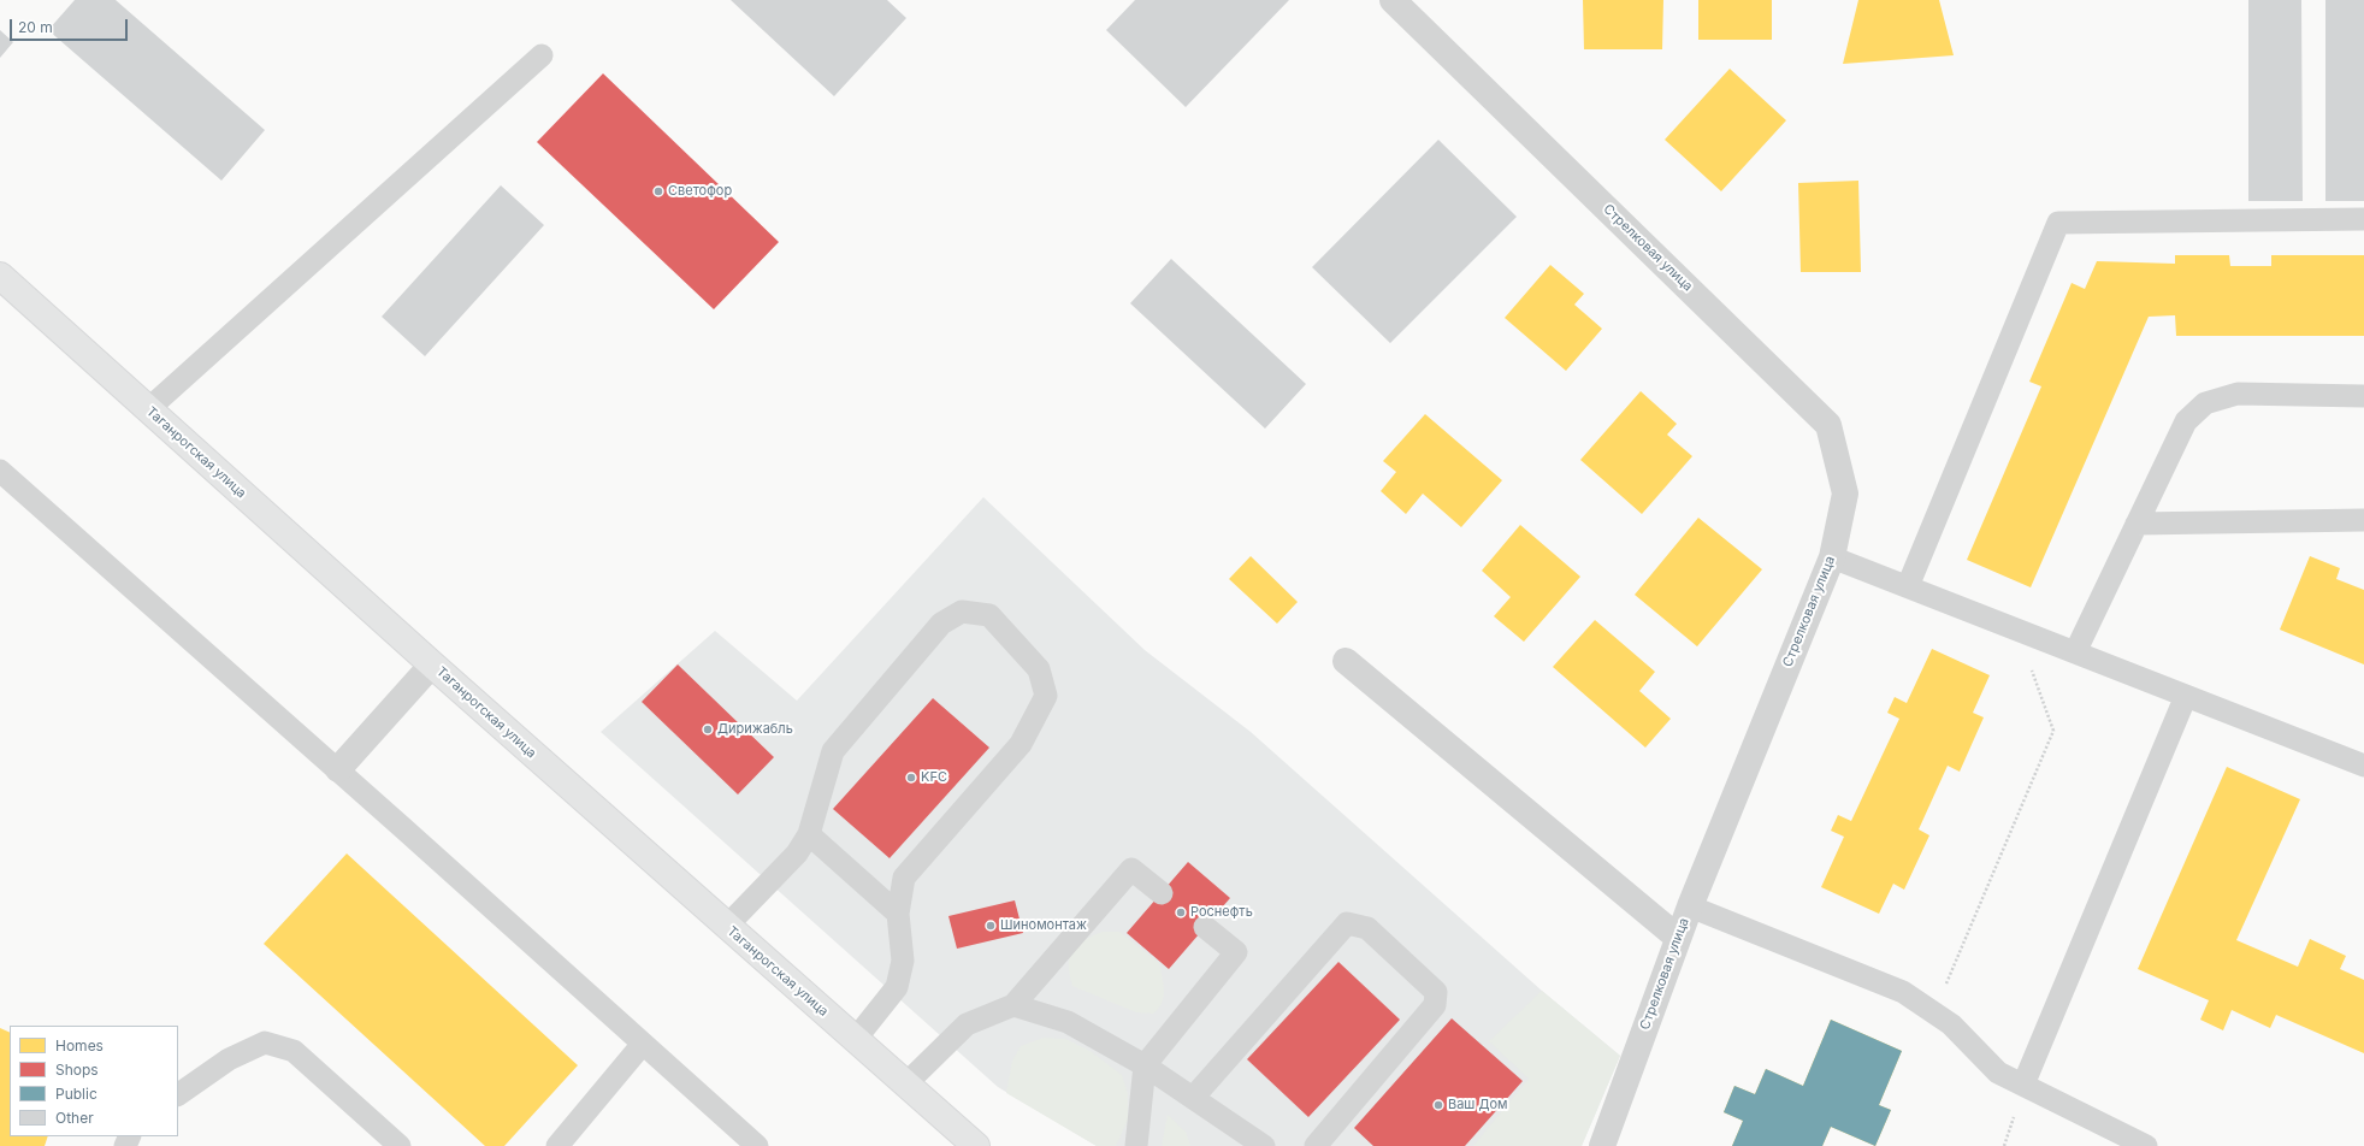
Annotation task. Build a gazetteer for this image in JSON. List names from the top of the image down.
{
  "streets": {
    "main road": ["Таганрогская улица"],
    "street": ["Стрелковая улица"]
  },
  "places": [
    "Светофор",
    "Дирижабль",
    "KFC",
    "Роснефть",
    "Шиномонтаж",
    "Ваш Дом"
  ],
  "legend": [
    "Homes",
    "Shops",
    "Public",
    "Other"
  ],
  "scale_bar": "20 m"
}
